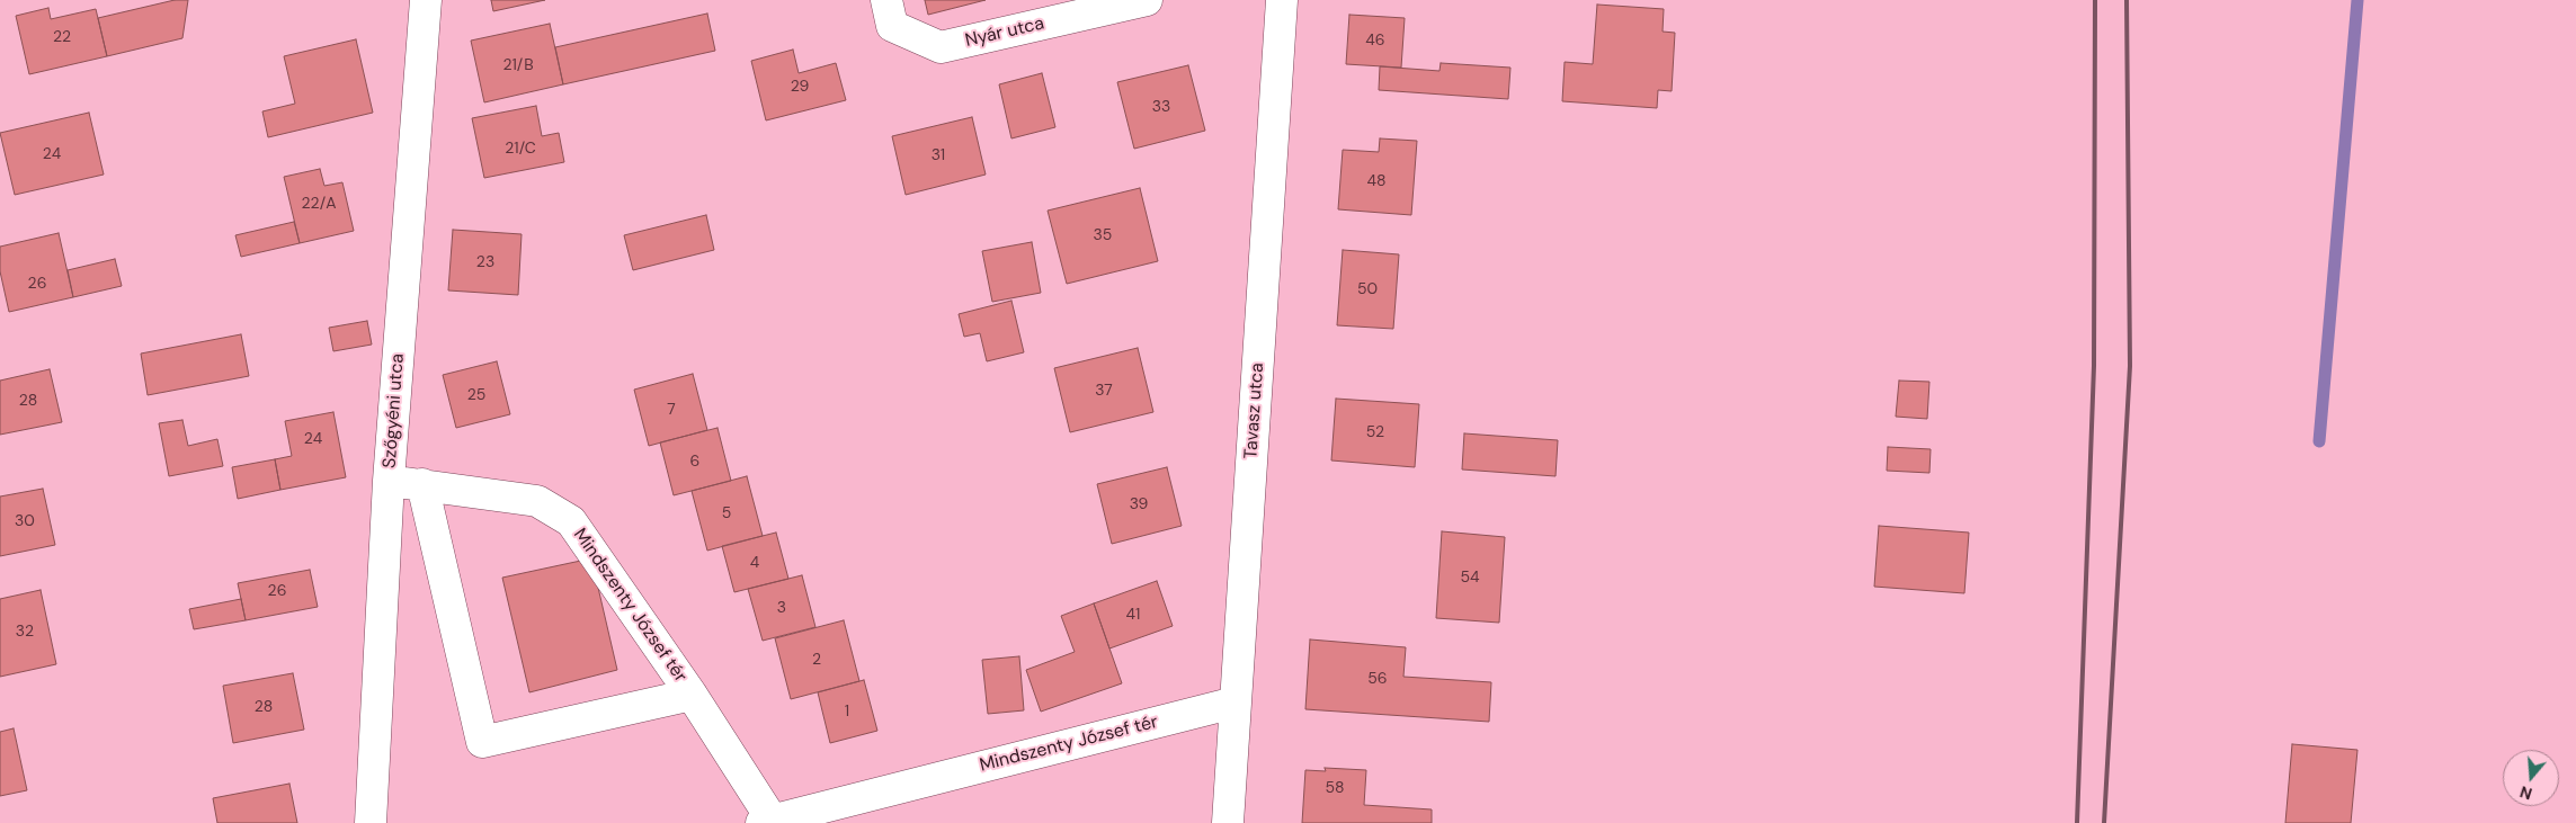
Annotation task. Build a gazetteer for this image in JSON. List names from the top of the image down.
{
  "streets": {
    "street": [
      "Nyár utca",
      "Szőgyéni utca",
      "Tavasz utca",
      "Mindszenty József tér"
    ]
  },
  "crossings": [
    ["Szőgyéni utca", "Mindszenty József tér"],
    ["Tavasz utca", "Mindszenty József tér"]
  ],
  "house_numbers": [
    "22",
    "46",
    "21/B",
    "29",
    "33",
    "21/C",
    "24",
    "31",
    "48",
    "22/A",
    "35",
    "23",
    "26",
    "50",
    "37",
    "25",
    "28",
    "7",
    "52",
    "24",
    "6",
    "39",
    "5",
    "30",
    "4",
    "54",
    "26",
    "3",
    "41",
    "32",
    "2",
    "56",
    "28",
    "1",
    "58"
  ],
  "north": "bottom"
}
